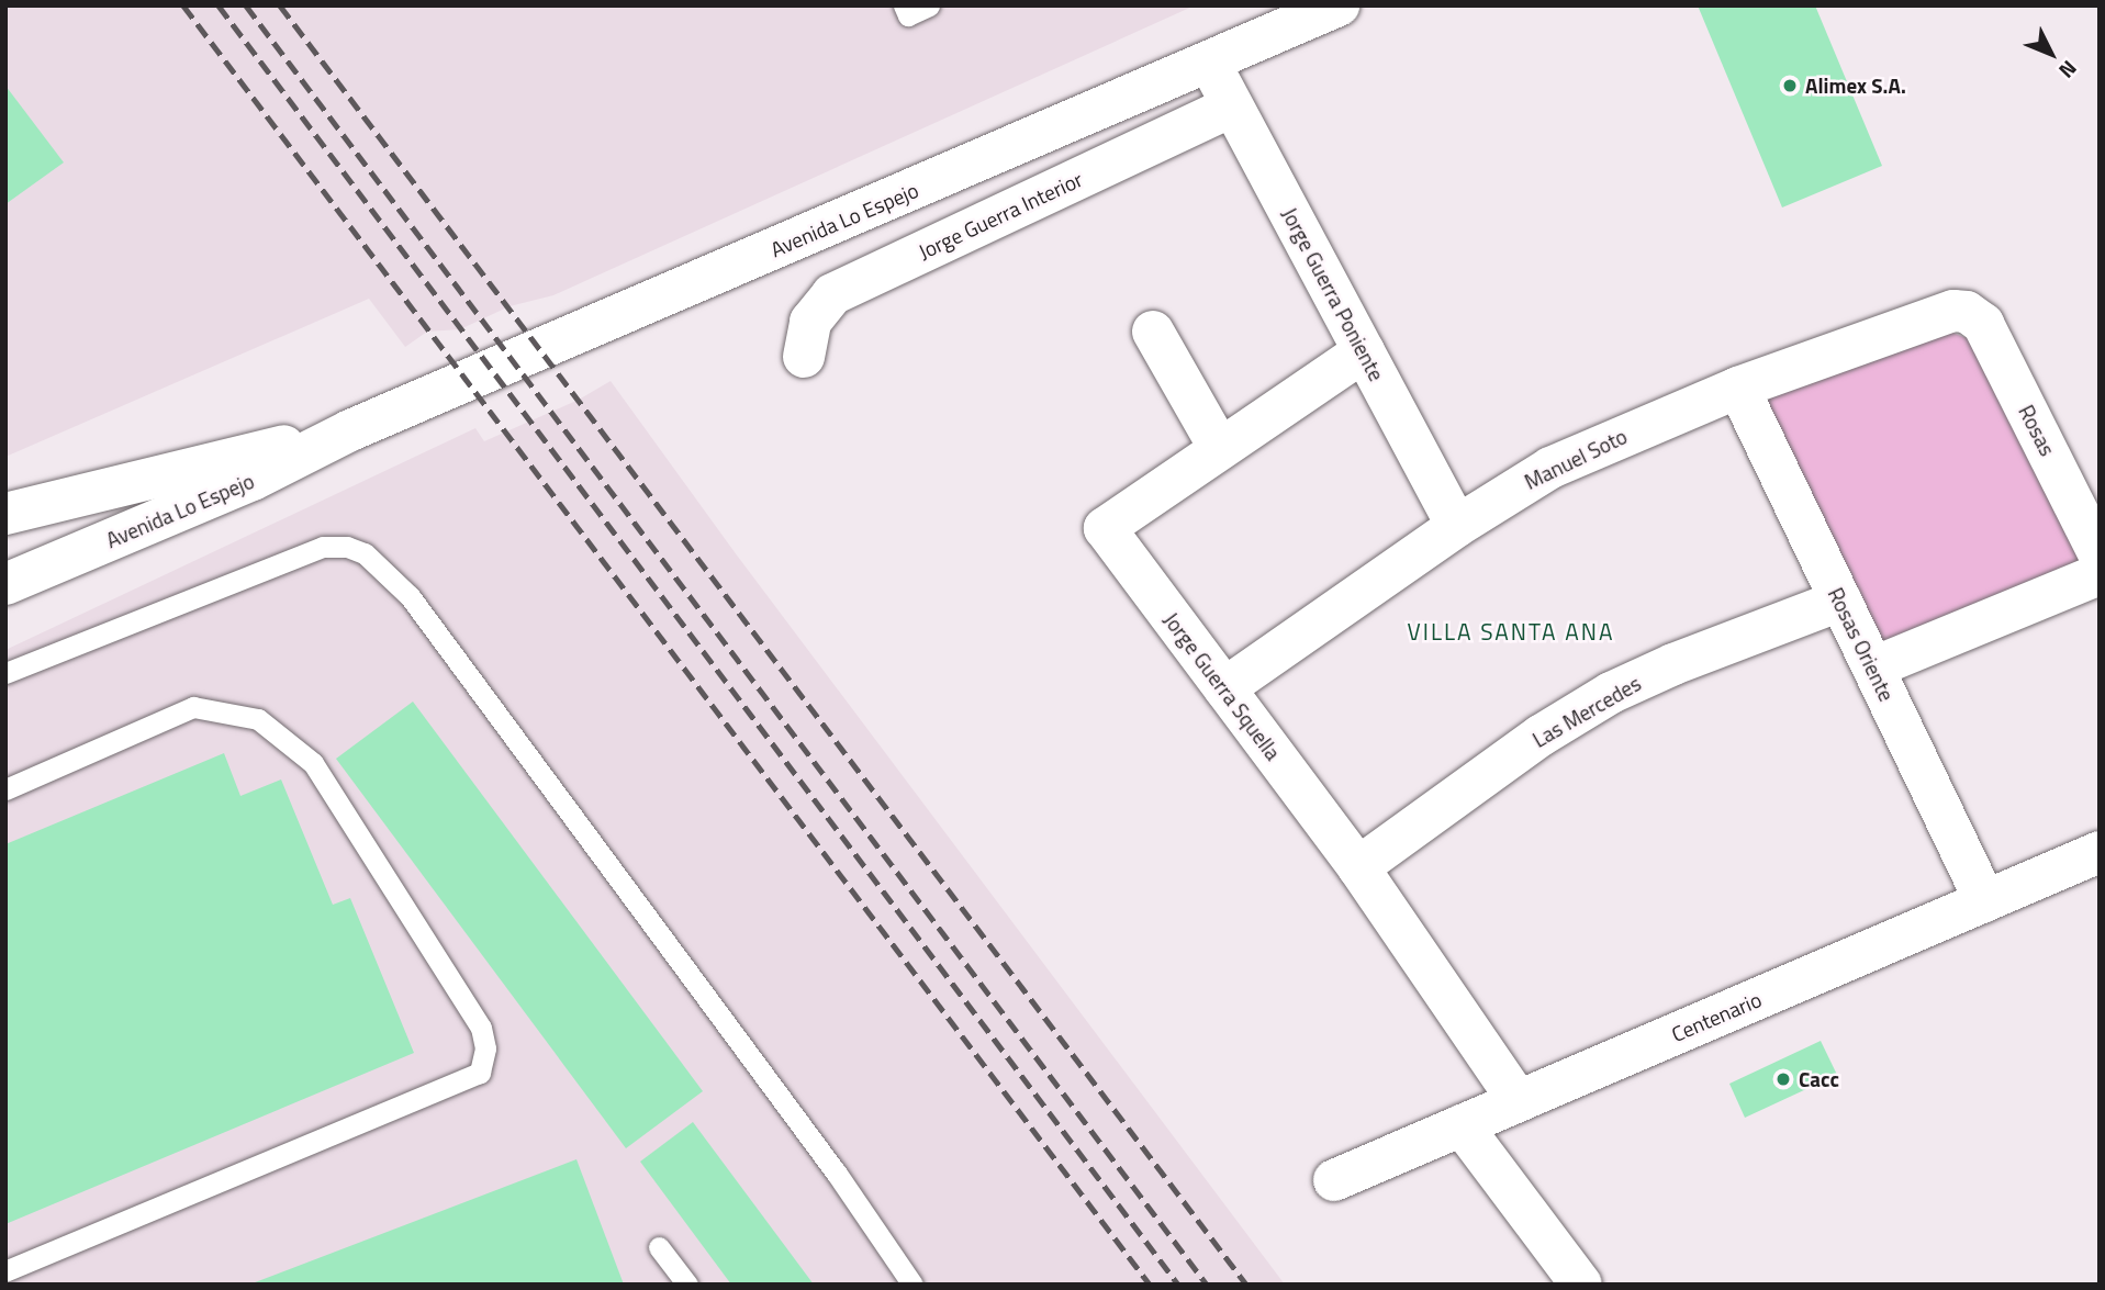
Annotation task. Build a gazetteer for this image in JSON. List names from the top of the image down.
{
  "streets": {
    "street": [
      "Jorge Guerra Interior",
      "Avenida Lo Espejo",
      "Jorge Guerra Poniente",
      "Rosas",
      "Manuel Soto",
      "Rosas Oriente",
      "Jorge Guerra Squella",
      "Las Mercedes",
      "Centenario"
    ]
  },
  "crossings": [
    ["Jorge Guerra Interior", "Jorge Guerra Poniente"],
    ["Avenida Lo Espejo", "Jorge Guerra Poniente"],
    ["Jorge Guerra Poniente", "Manuel Soto"],
    ["Jorge Guerra Poniente", "Jorge Guerra Squella"],
    ["Rosas", "Manuel Soto"],
    ["Manuel Soto", "Rosas Oriente"],
    ["Manuel Soto", "Jorge Guerra Squella"],
    ["Rosas Oriente", "Las Mercedes"],
    ["Rosas Oriente", "Centenario"],
    ["Jorge Guerra Squella", "Las Mercedes"],
    ["Jorge Guerra Squella", "Centenario"]
  ],
  "districts": ["VILLA SANTA ANA"],
  "places": ["Alimex S.A.", "Cacc"],
  "north": "bottom right"
}
